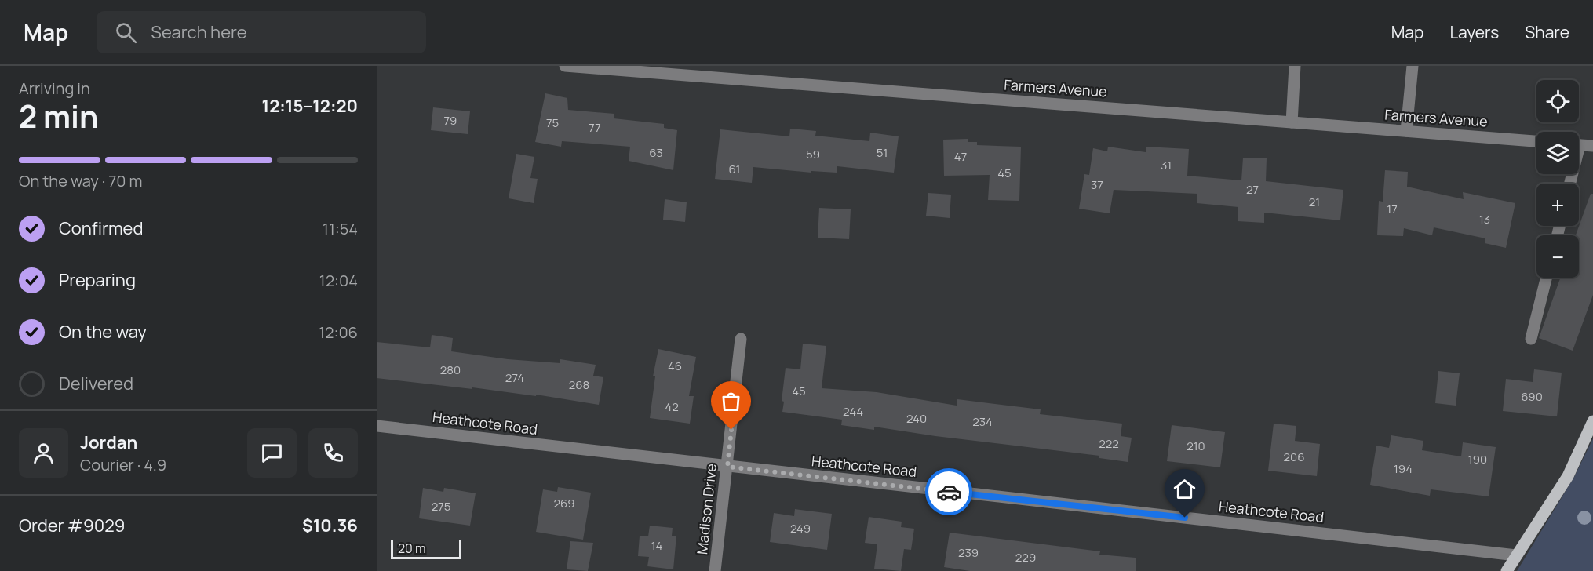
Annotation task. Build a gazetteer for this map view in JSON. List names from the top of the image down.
{
  "streets": {
    "street": ["Farmers Avenue", "Heathcote Road", "Madison Drive"]
  },
  "crossings": [
    ["Heathcote Road", "Madison Drive"]
  ],
  "house_numbers": [
    "79",
    "75",
    "77",
    "63",
    "51",
    "59",
    "47",
    "31",
    "61",
    "45",
    "37",
    "27",
    "21",
    "17",
    "13",
    "46",
    "280",
    "274",
    "268",
    "45",
    "690",
    "42",
    "244",
    "240",
    "234",
    "222",
    "210",
    "206",
    "190",
    "194",
    "269",
    "275",
    "249",
    "14",
    "239",
    "229"
  ],
  "scale_bar": "20 m",
  "page": {
    "header": "Map",
    "search": "Search here",
    "nav": ["Map", "Layers", "Share"],
    "heading": ["2 min", "Arriving in", "12:15–12:20"],
    "panel": [
      "Jordan",
      "Courier · 4.9",
      "Order #9029",
      "$10.36"
    ],
    "map_buttons": ["+", "−"],
    "bar": "On the way · 70 m",
    "list": [
      ["Confirmed", "11:54"],
      ["Preparing", "12:04"],
      ["On the way", "12:06"],
      "Delivered"
    ],
    "scale": "20 m"
  }
}
